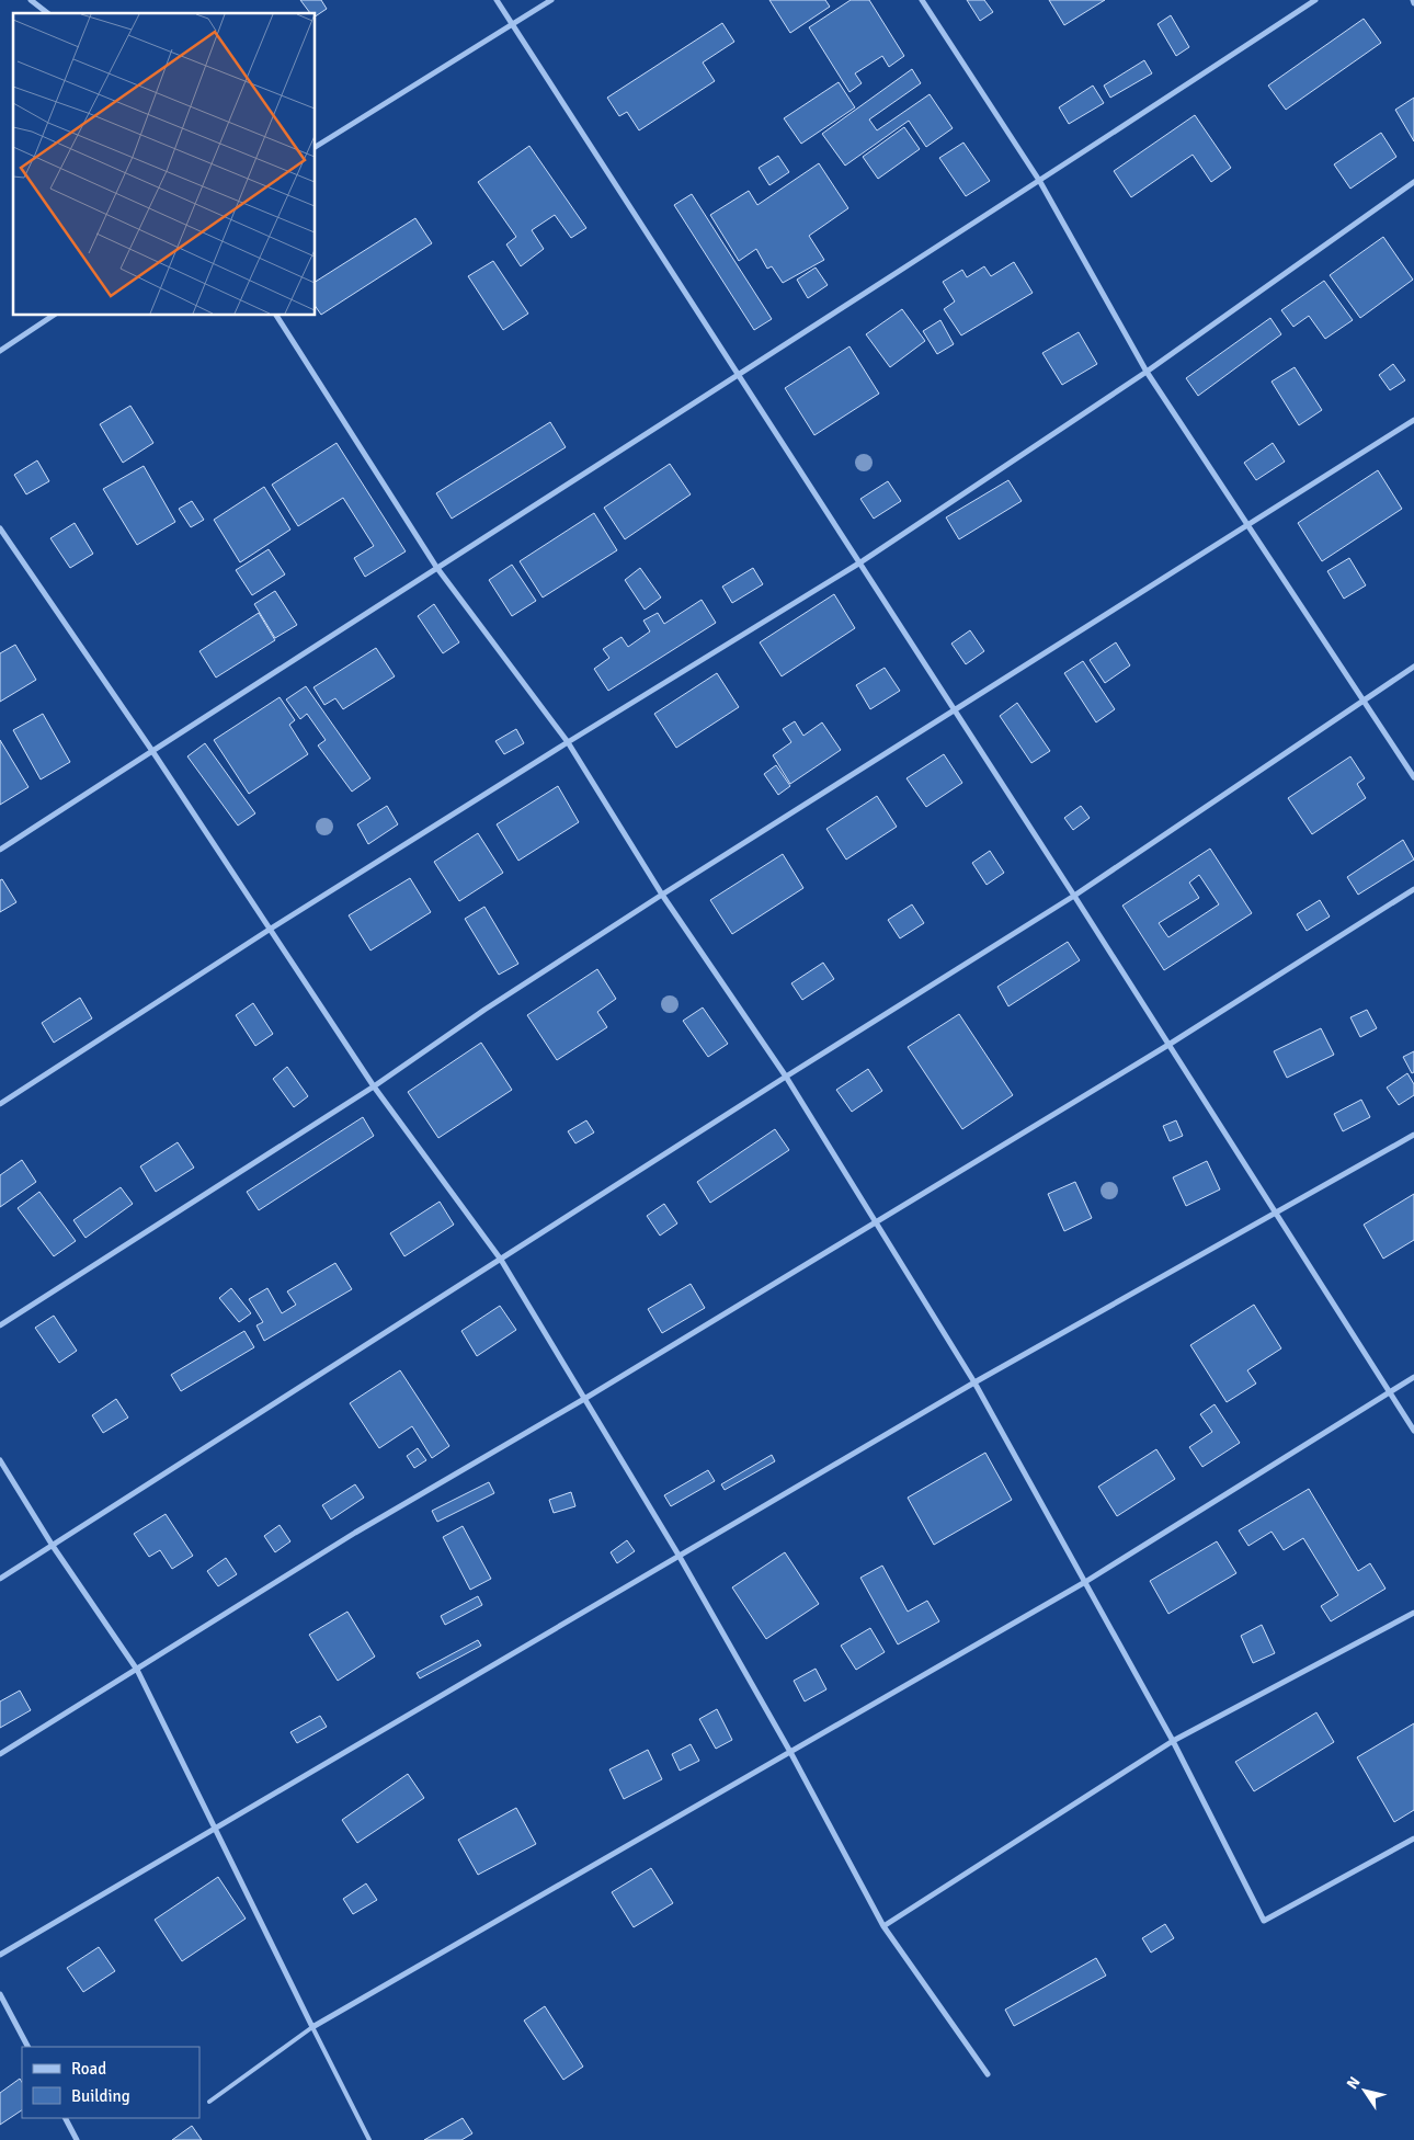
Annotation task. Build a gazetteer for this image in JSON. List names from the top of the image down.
{
  "legend": ["Road", "Building"],
  "north": "top left"
}
